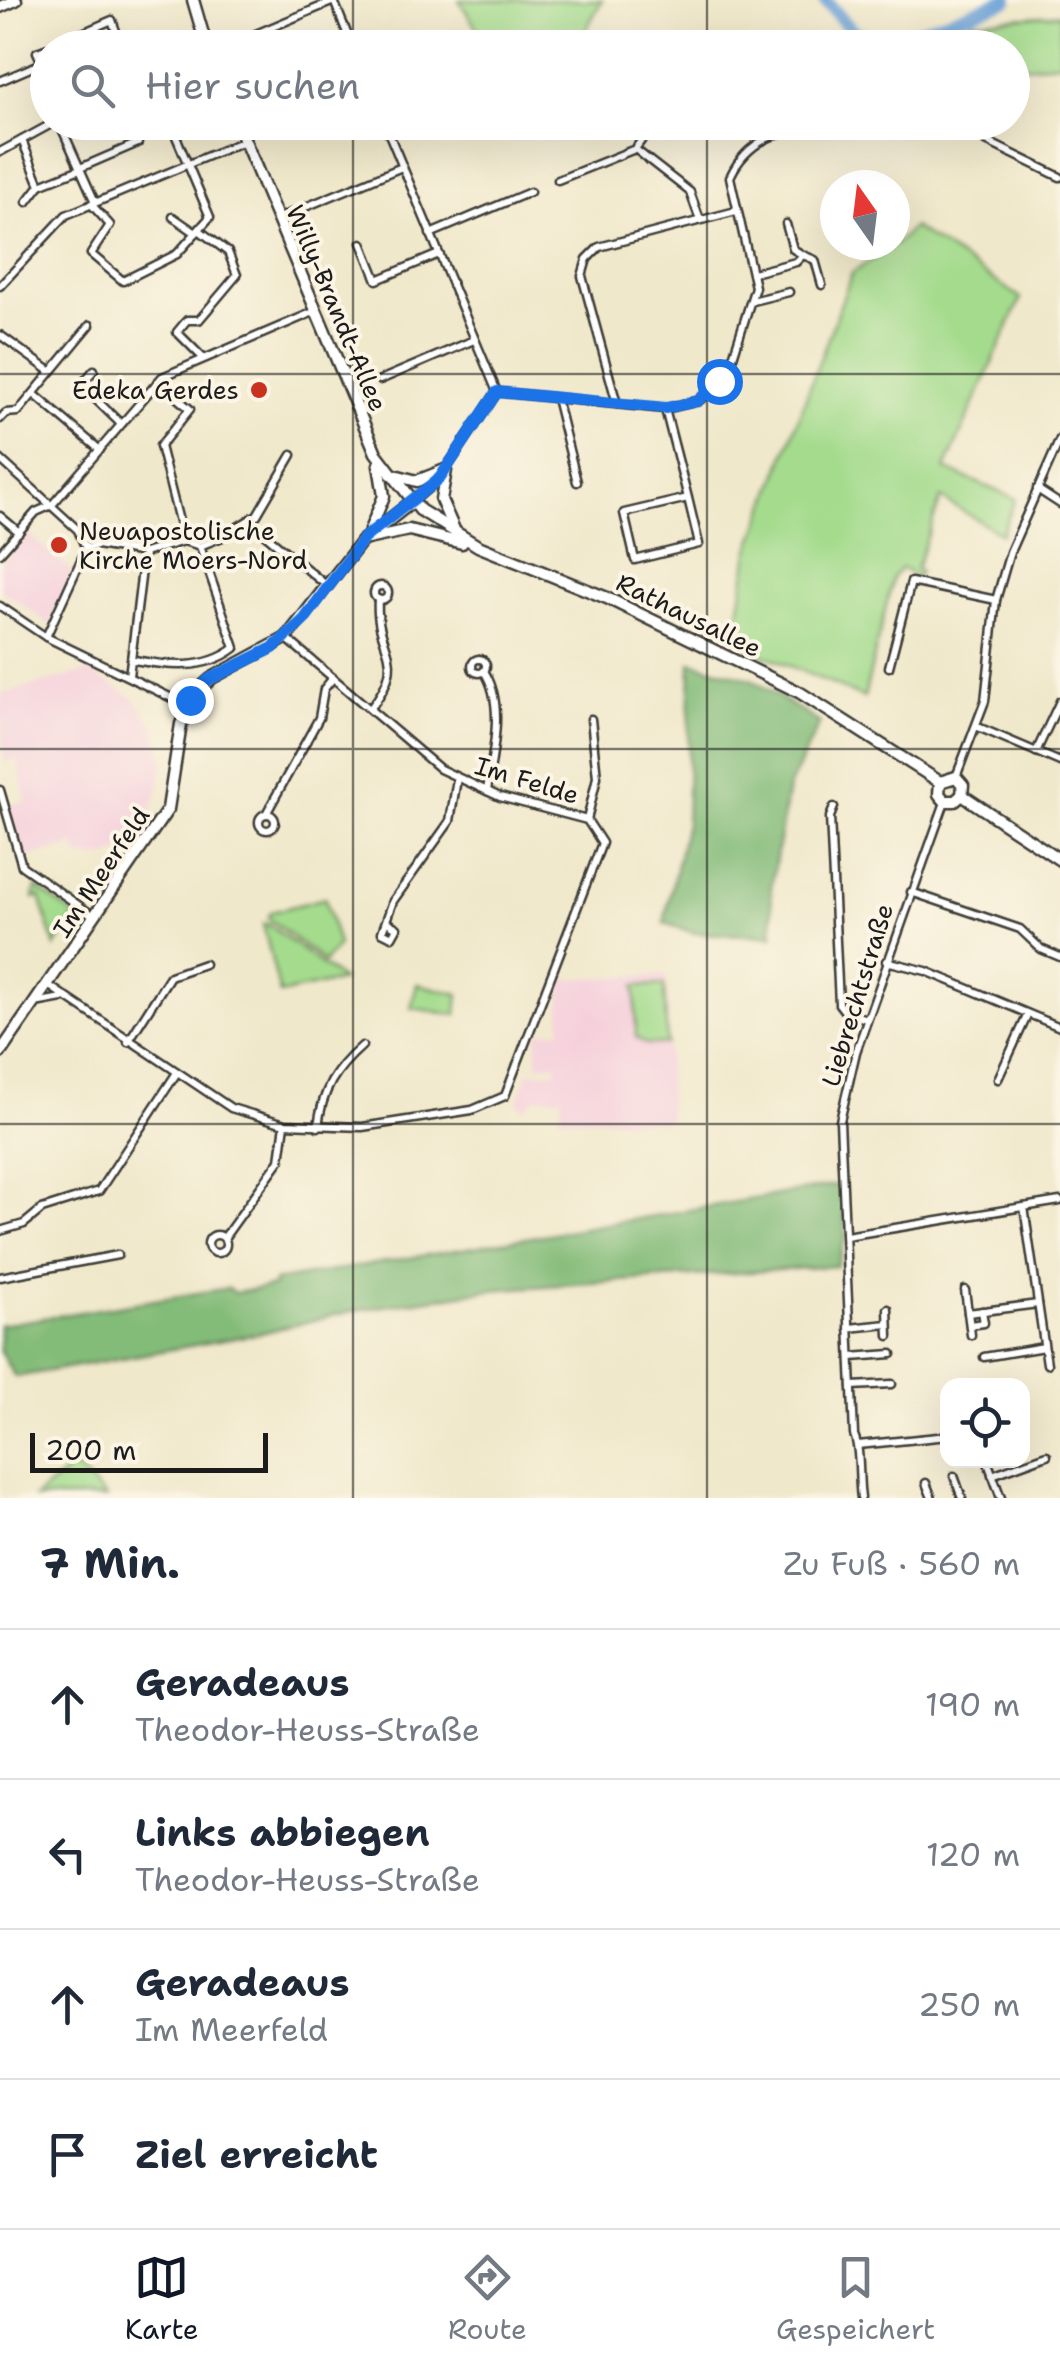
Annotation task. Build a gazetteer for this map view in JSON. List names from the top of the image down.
{
  "streets": {
    "street": [
      "Willy-Brandt-Allee",
      "Rathausallee",
      "Im Felde",
      "Im Meerfeld",
      "Liebrechtstraße"
    ]
  },
  "crossings": [
    ["Willy-Brandt-Allee", "Rathausallee"],
    ["Rathausallee", "Liebrechtstraße"],
    ["Im Felde", "Im Meerfeld"]
  ],
  "places": ["Edeka Gerdes", "Neuapostolische Kirche Moers-Nord"],
  "scale_bar": "200 m",
  "north": "top",
  "page": {
    "search": "Hier suchen",
    "scale": "200 m",
    "heading": ["7 Min.", "Zu Fuß · 560 m"],
    "list": [
      ["Geradeaus", "Theodor-Heuss-Straße", "190 m"],
      ["Links abbiegen", "Theodor-Heuss-Straße", "120 m"],
      ["Geradeaus", "Im Meerfeld", "250 m"],
      "Ziel erreicht"
    ],
    "nav": ["Karte", "Route", "Gespeichert"]
  }
}
